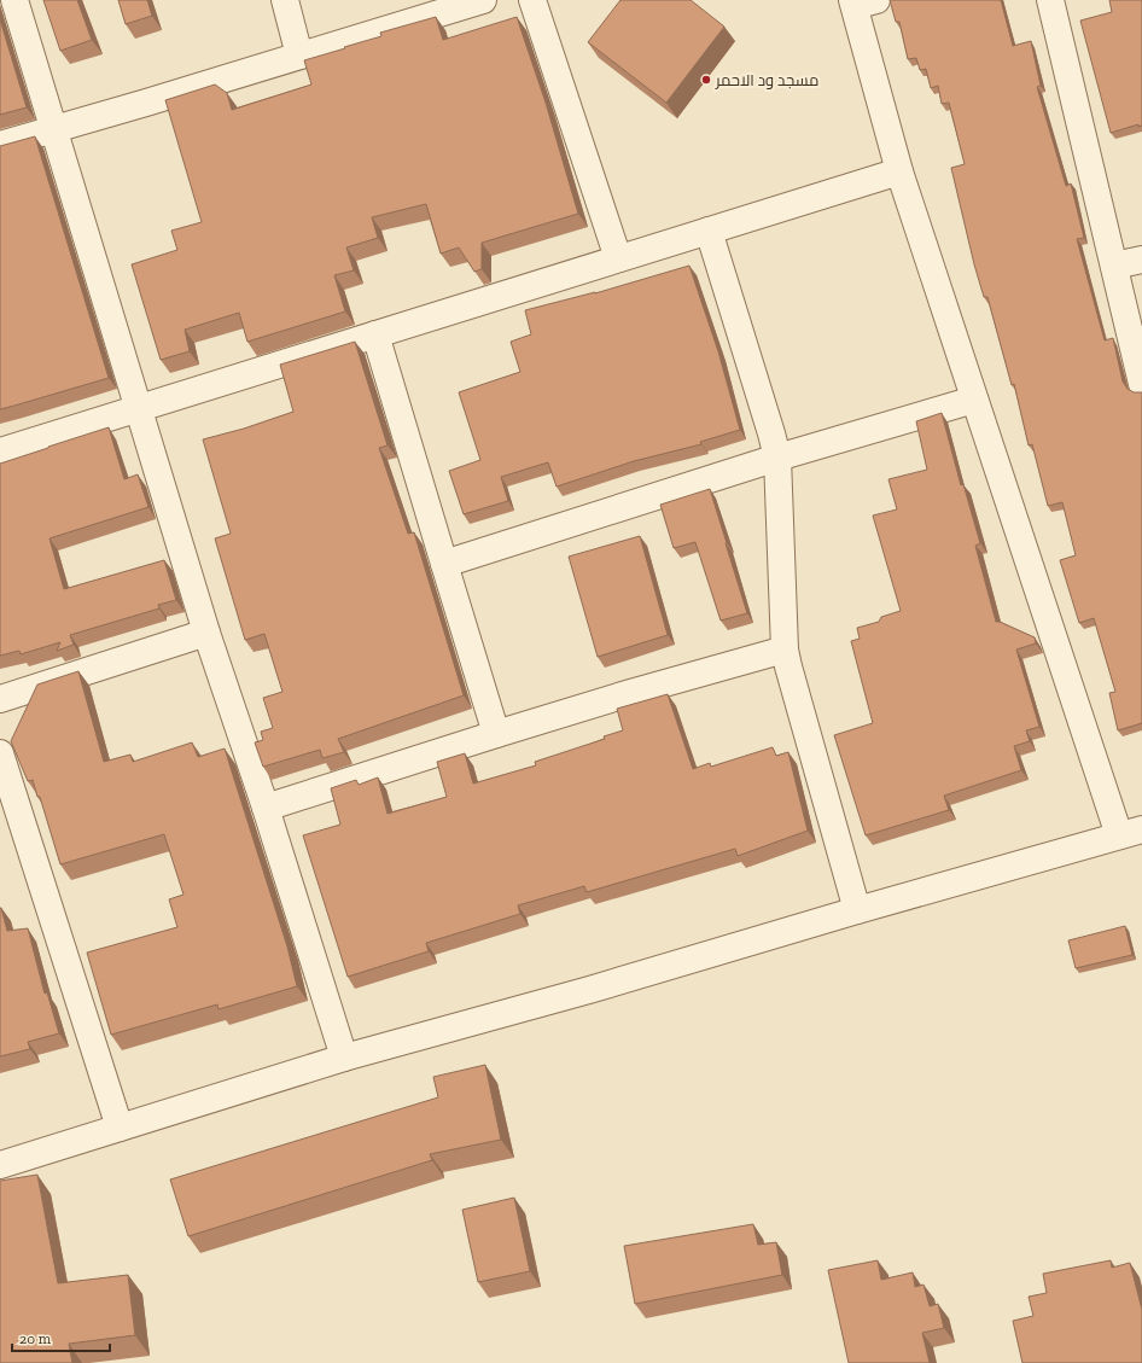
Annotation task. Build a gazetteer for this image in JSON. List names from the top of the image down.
{
  "places": ["مسجد ود الاحمر"],
  "scale_bar": "20 m"
}
